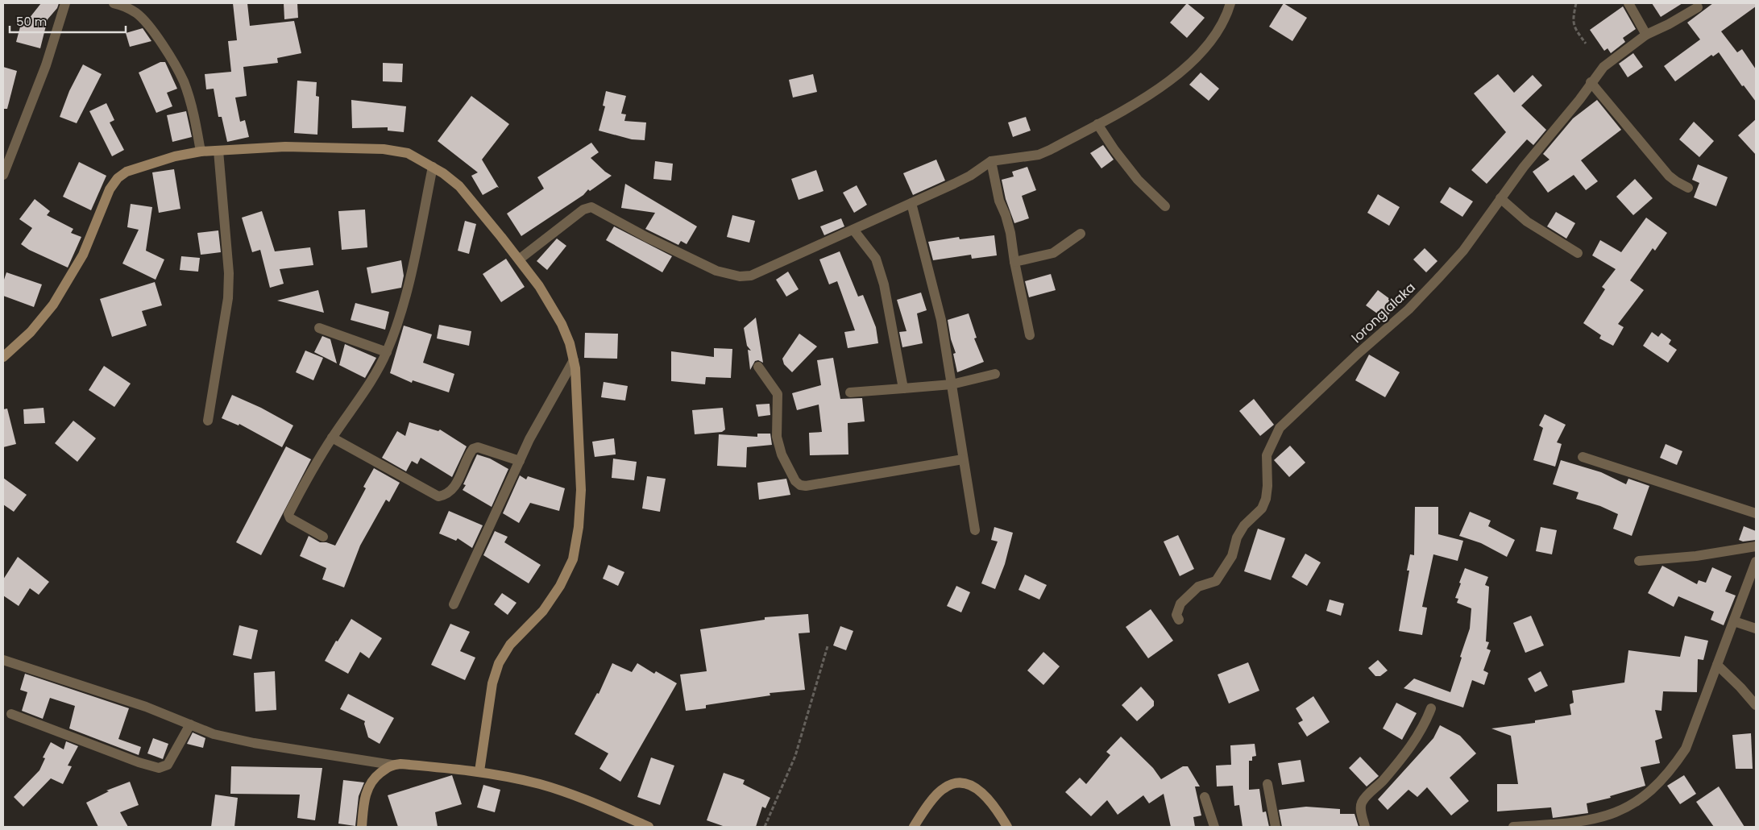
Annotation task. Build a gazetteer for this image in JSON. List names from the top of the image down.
{
  "streets": {
    "street": ["lorong alaka"]
  },
  "scale_bar": "50 m"
}
